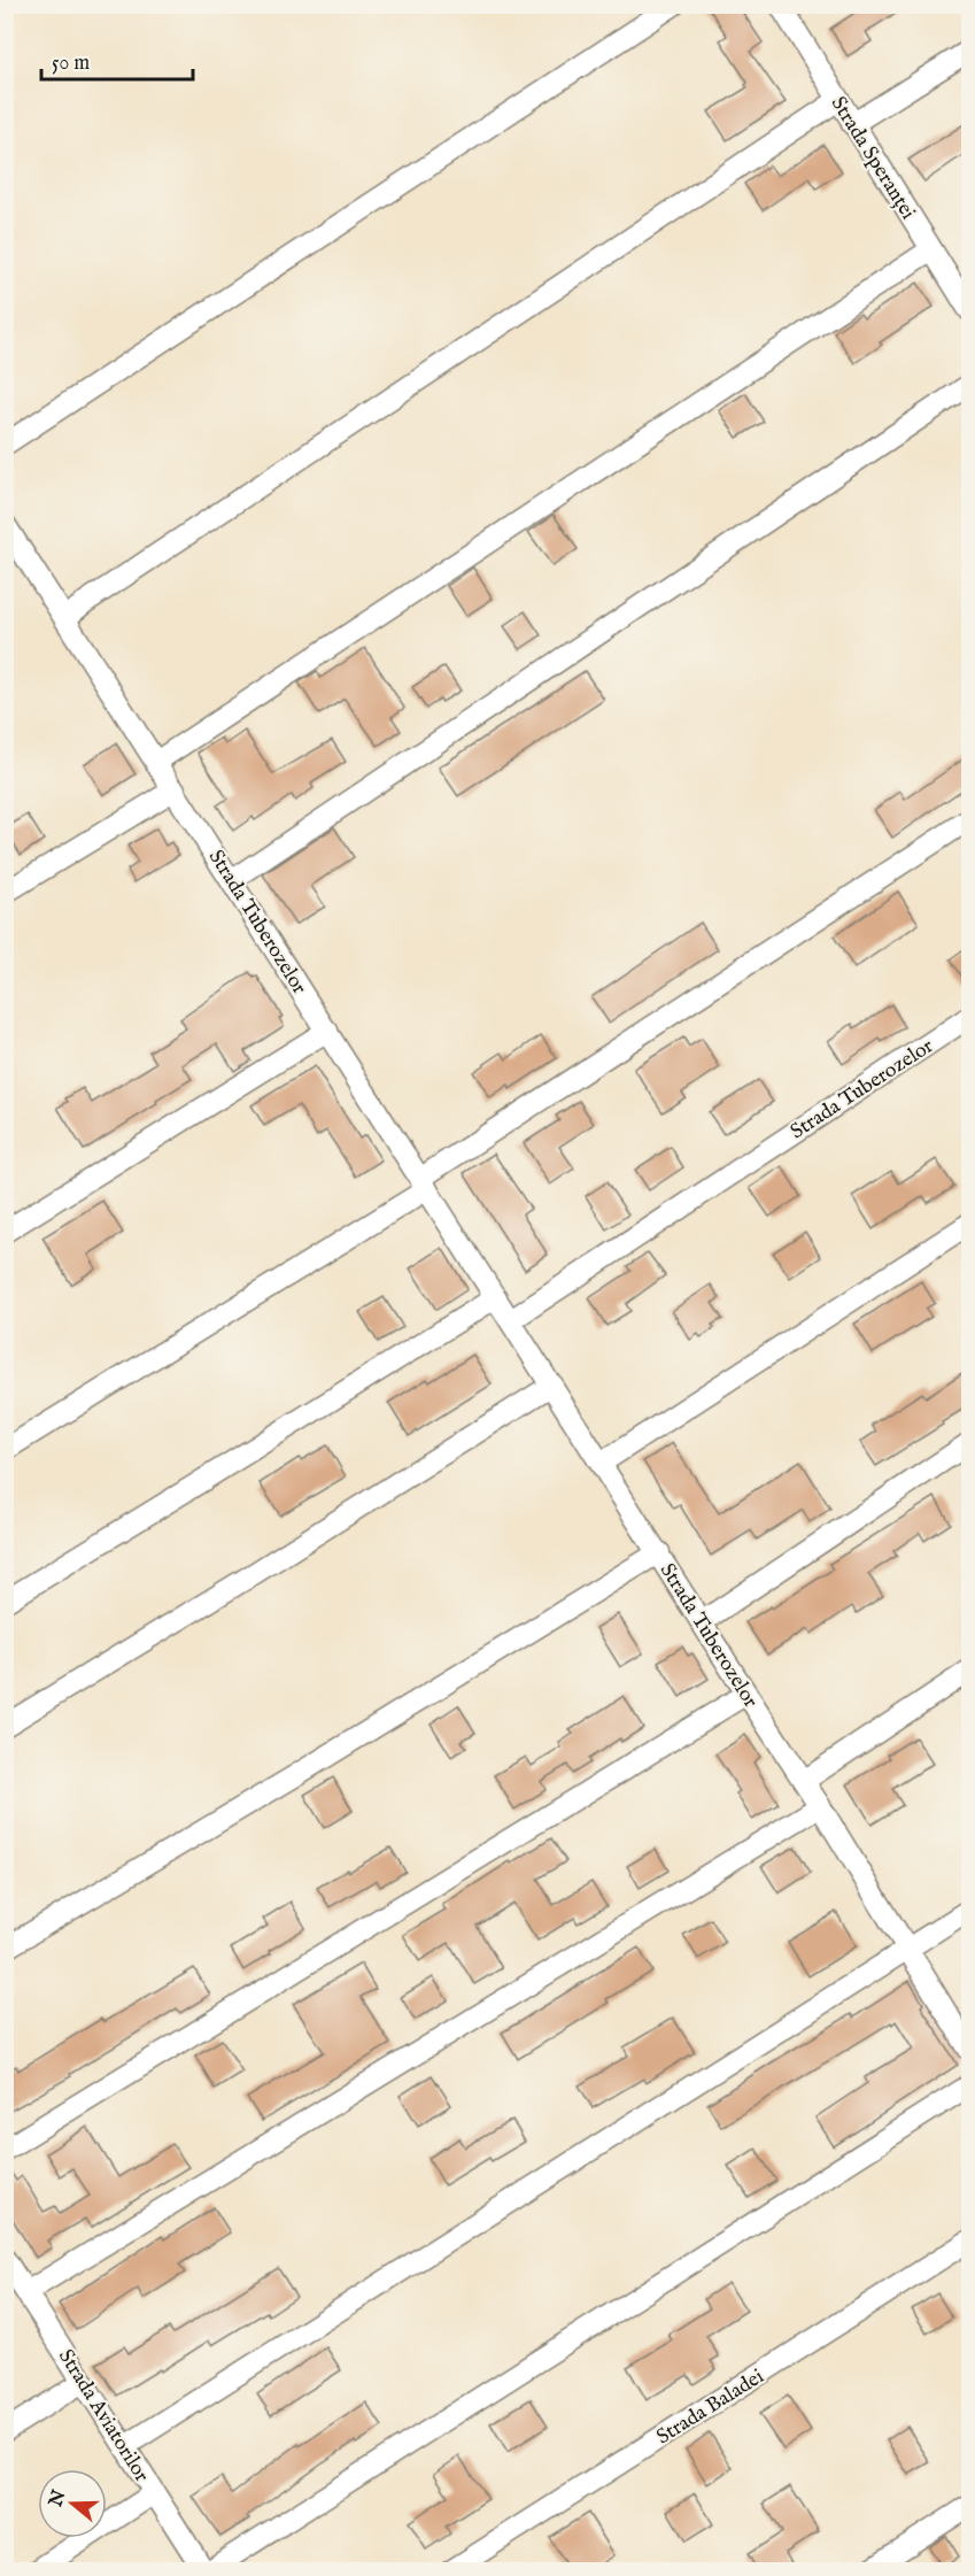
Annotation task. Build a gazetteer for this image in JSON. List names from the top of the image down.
{
  "streets": {
    "street": [
      "Strada Speranței",
      "Strada Tuberozelor",
      "Strada Baladei",
      "Strada Aviatorilor"
    ]
  },
  "scale_bar": "50 m",
  "north": "left"
}
